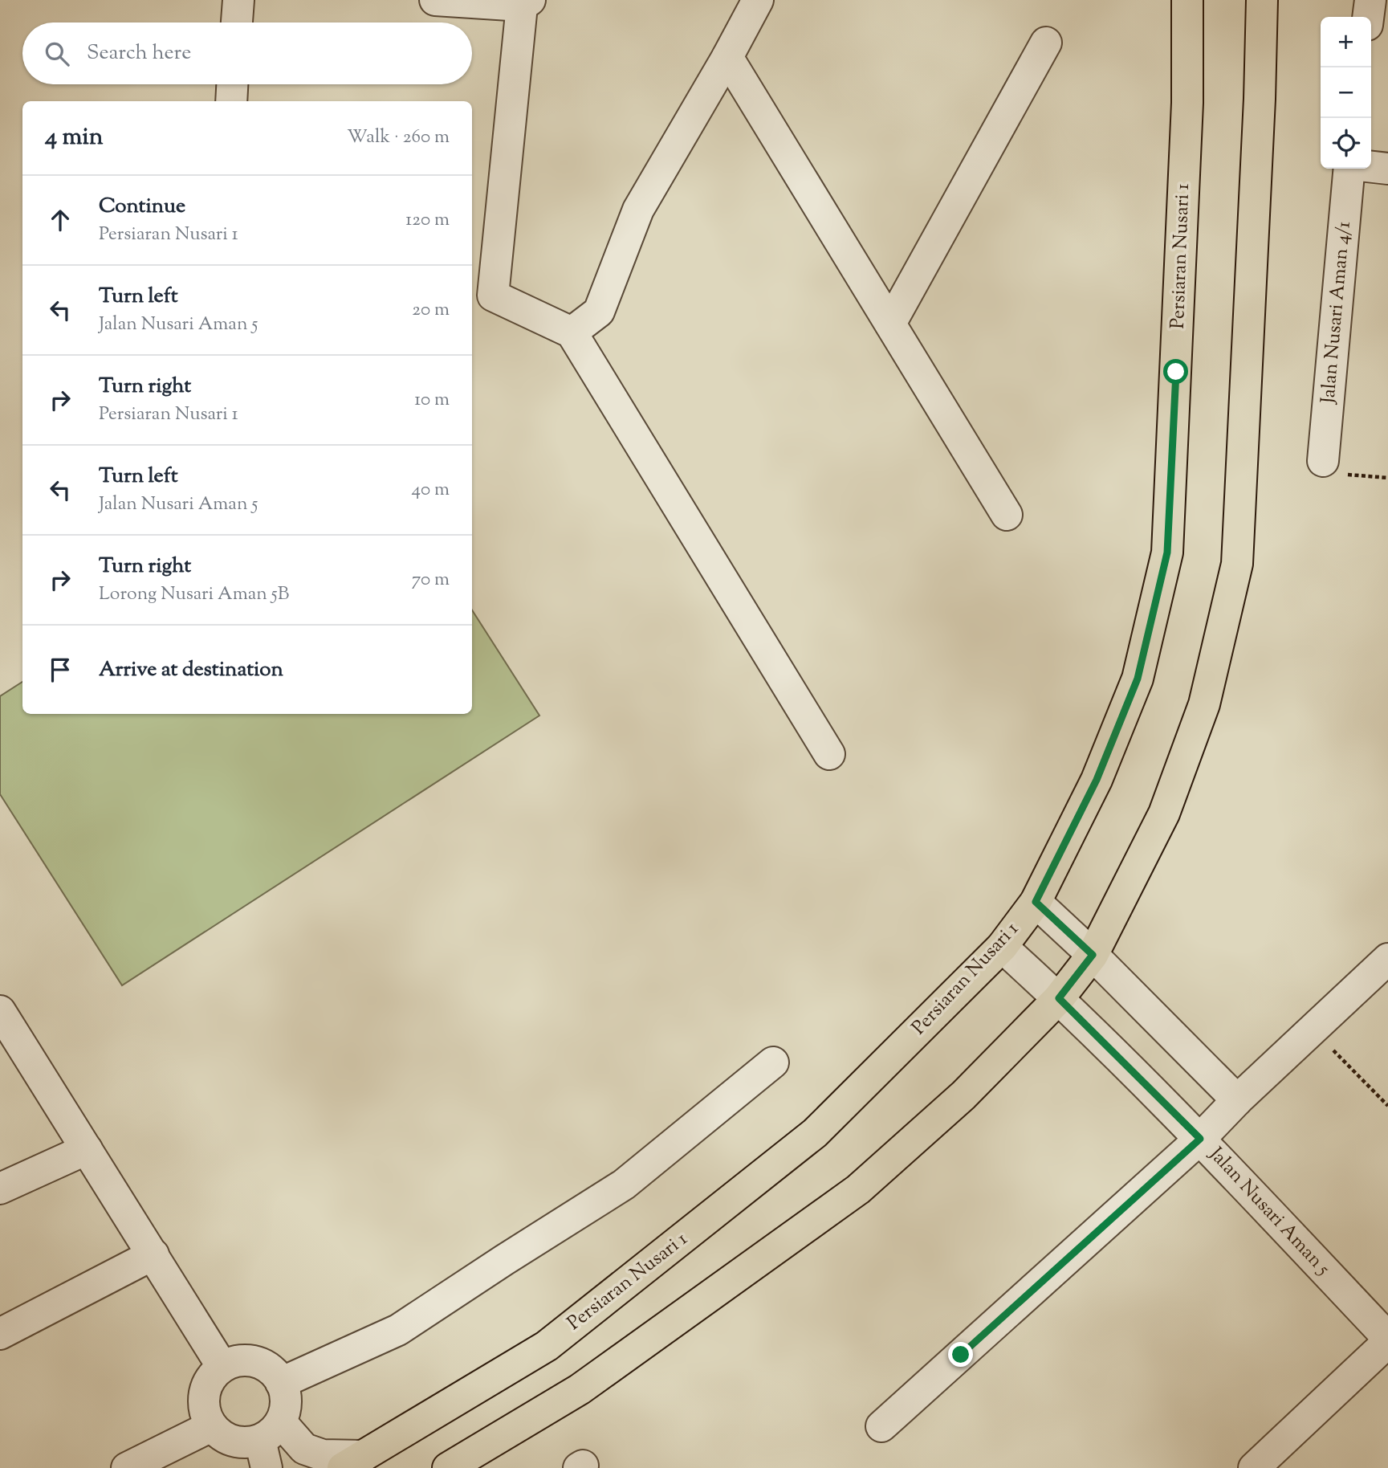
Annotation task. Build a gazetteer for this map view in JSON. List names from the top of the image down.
{
  "streets": {
    "main road": ["Persiaran Nusari 1"],
    "street": ["Jalan Nusari Aman 4/1", "Jalan Nusari Aman 5"]
  },
  "crossings": [
    ["Persiaran Nusari 1", "Jalan Nusari Aman 5"]
  ],
  "page": {
    "map_buttons": ["+", "−"],
    "search": "Search here",
    "heading": ["4 min", "Walk · 260 m"],
    "list": [
      ["Continue", "Persiaran Nusari 1", "120 m"],
      ["Turn left", "Jalan Nusari Aman 5", "20 m"],
      ["Turn right", "Persiaran Nusari 1", "10 m"],
      ["Turn left", "Jalan Nusari Aman 5", "40 m"],
      ["Turn right", "Lorong Nusari Aman 5B", "70 m"],
      "Arrive at destination"
    ]
  }
}
